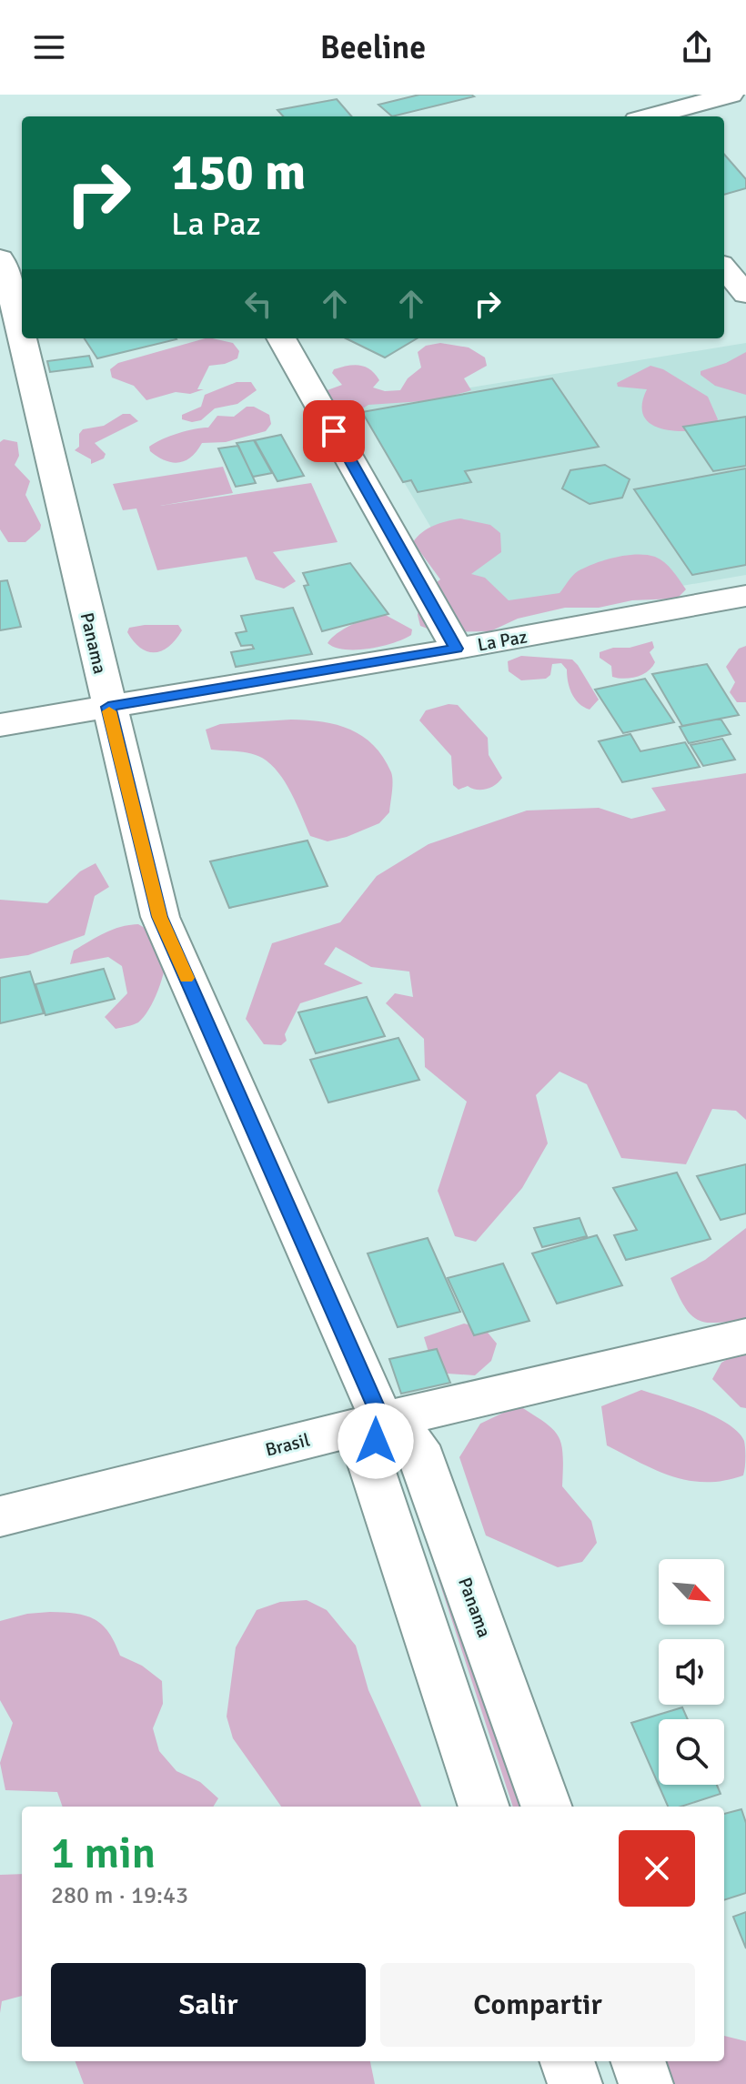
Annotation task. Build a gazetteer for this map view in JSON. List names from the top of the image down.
{
  "streets": {
    "street": ["La Paz", "Panama", "Brasil"]
  },
  "crossings": [
    ["La Paz", "Panama"],
    ["Panama", "Brasil"]
  ],
  "north": "bottom right",
  "page": {
    "header": "Beeline",
    "turn": ["150 m", "La Paz"],
    "heading": ["1 min", "280 m · 19:43"],
    "buttons": ["Salir", "Compartir"]
  }
}
